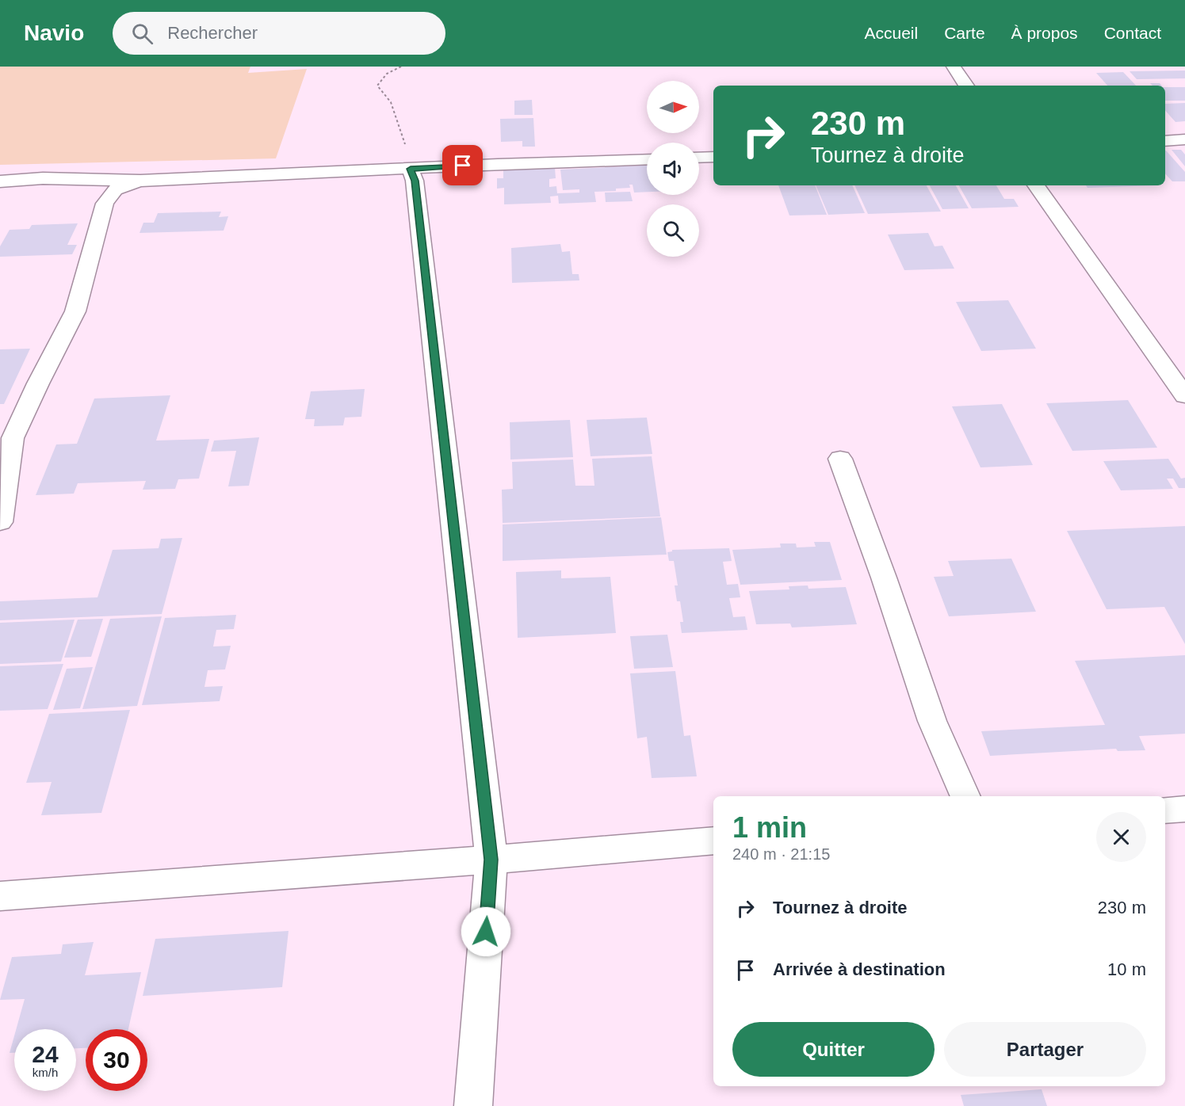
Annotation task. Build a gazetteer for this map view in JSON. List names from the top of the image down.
{
  "north": "right",
  "page": {
    "header": "Navio",
    "search": "Rechercher",
    "nav": [
      "Accueil",
      "Carte",
      "À propos",
      "Contact"
    ],
    "turn": ["230 m", "Tournez à droite"],
    "heading": ["1 min", "240 m · 21:15"],
    "list": [
      {
        "name": "Tournez à droite",
        "value": "230 m"
      },
      {
        "name": "Arrivée à destination",
        "value": "10 m"
      }
    ],
    "buttons": ["Quitter", "Partager"],
    "speed": "24 km/h",
    "limit": "30"
  }
}
